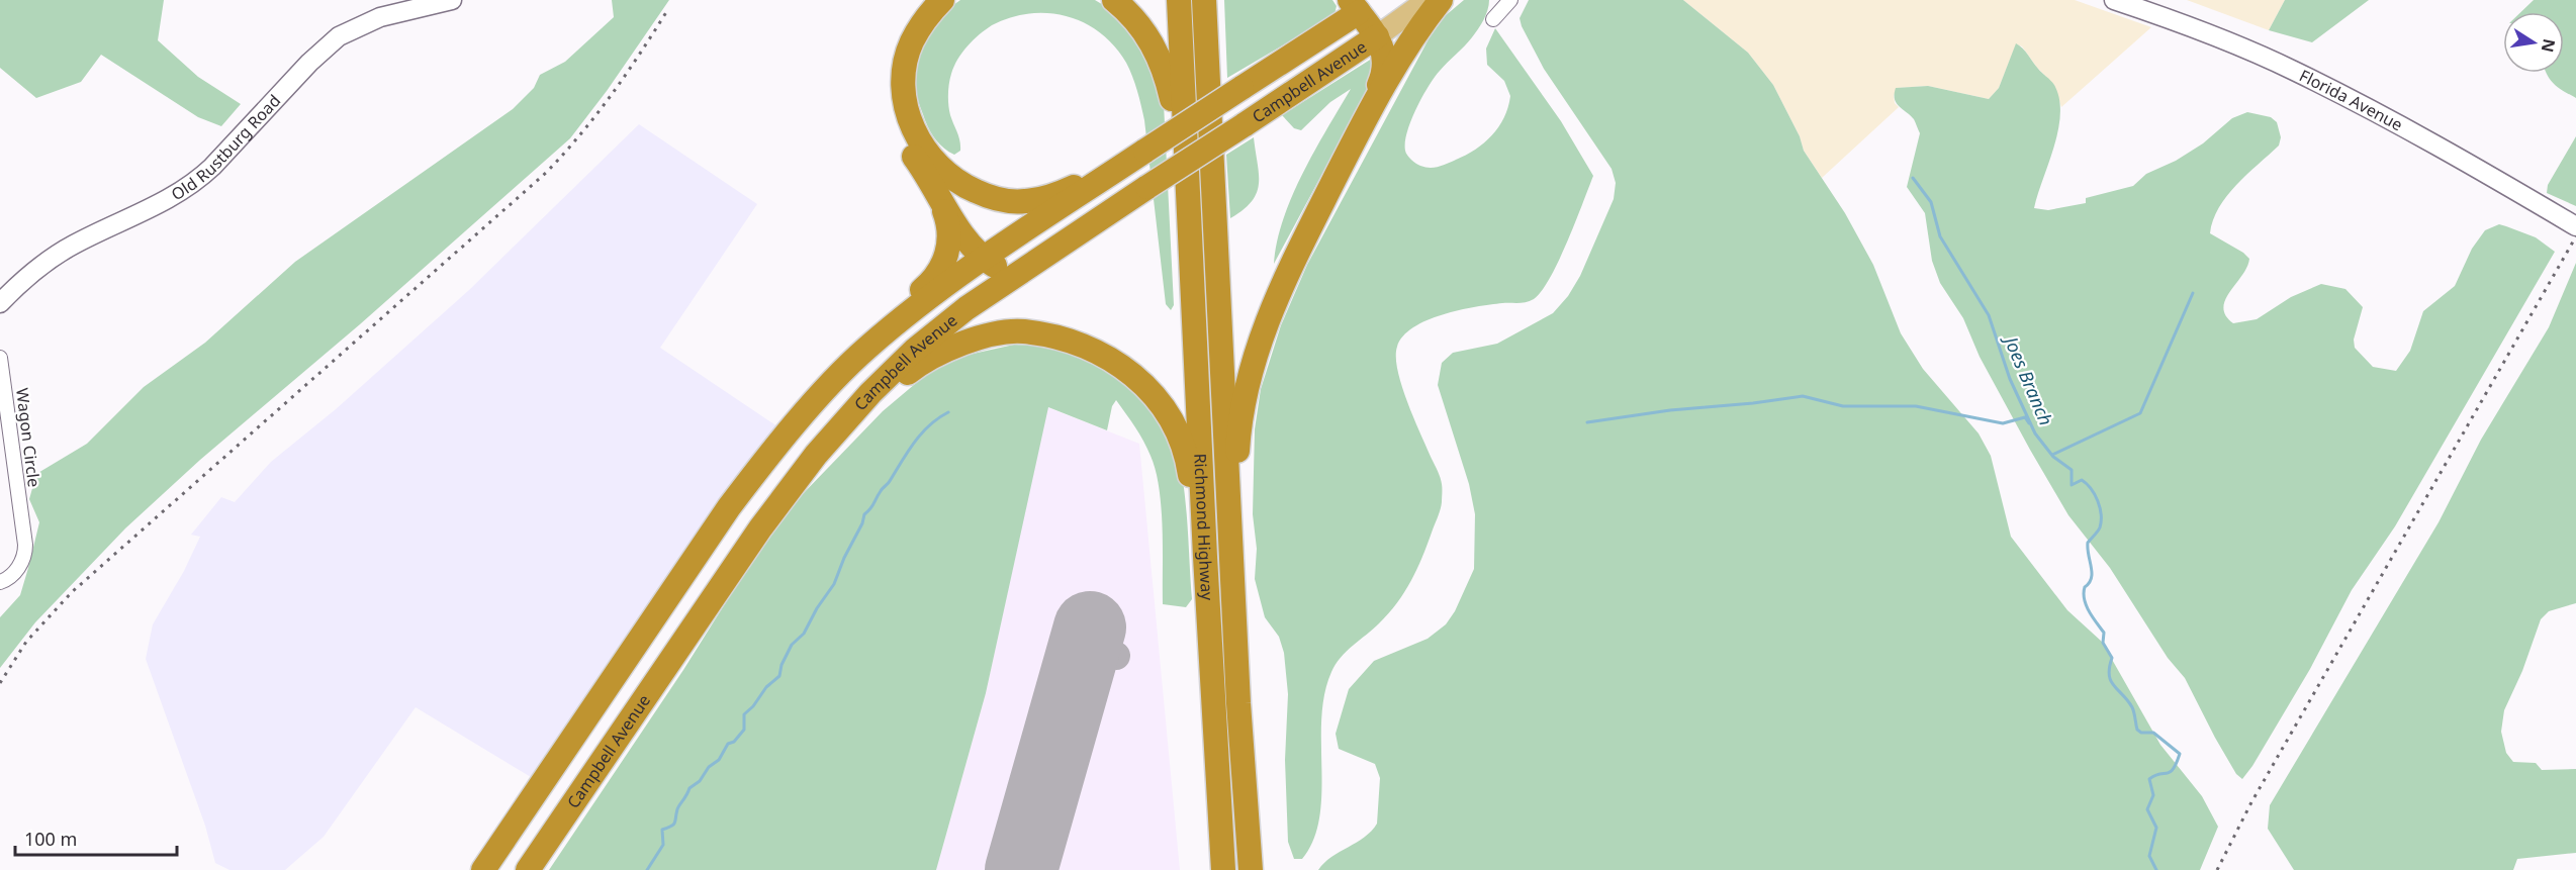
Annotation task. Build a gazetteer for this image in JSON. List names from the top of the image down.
{
  "streets": {
    "highway": ["Campbell Avenue", "Richmond Highway"],
    "street": ["Florida Avenue", "Old Rustburg Road", "Wagon Circle"]
  },
  "water": ["Joes Branch"],
  "scale_bar": "100 m",
  "north": "right"
}
